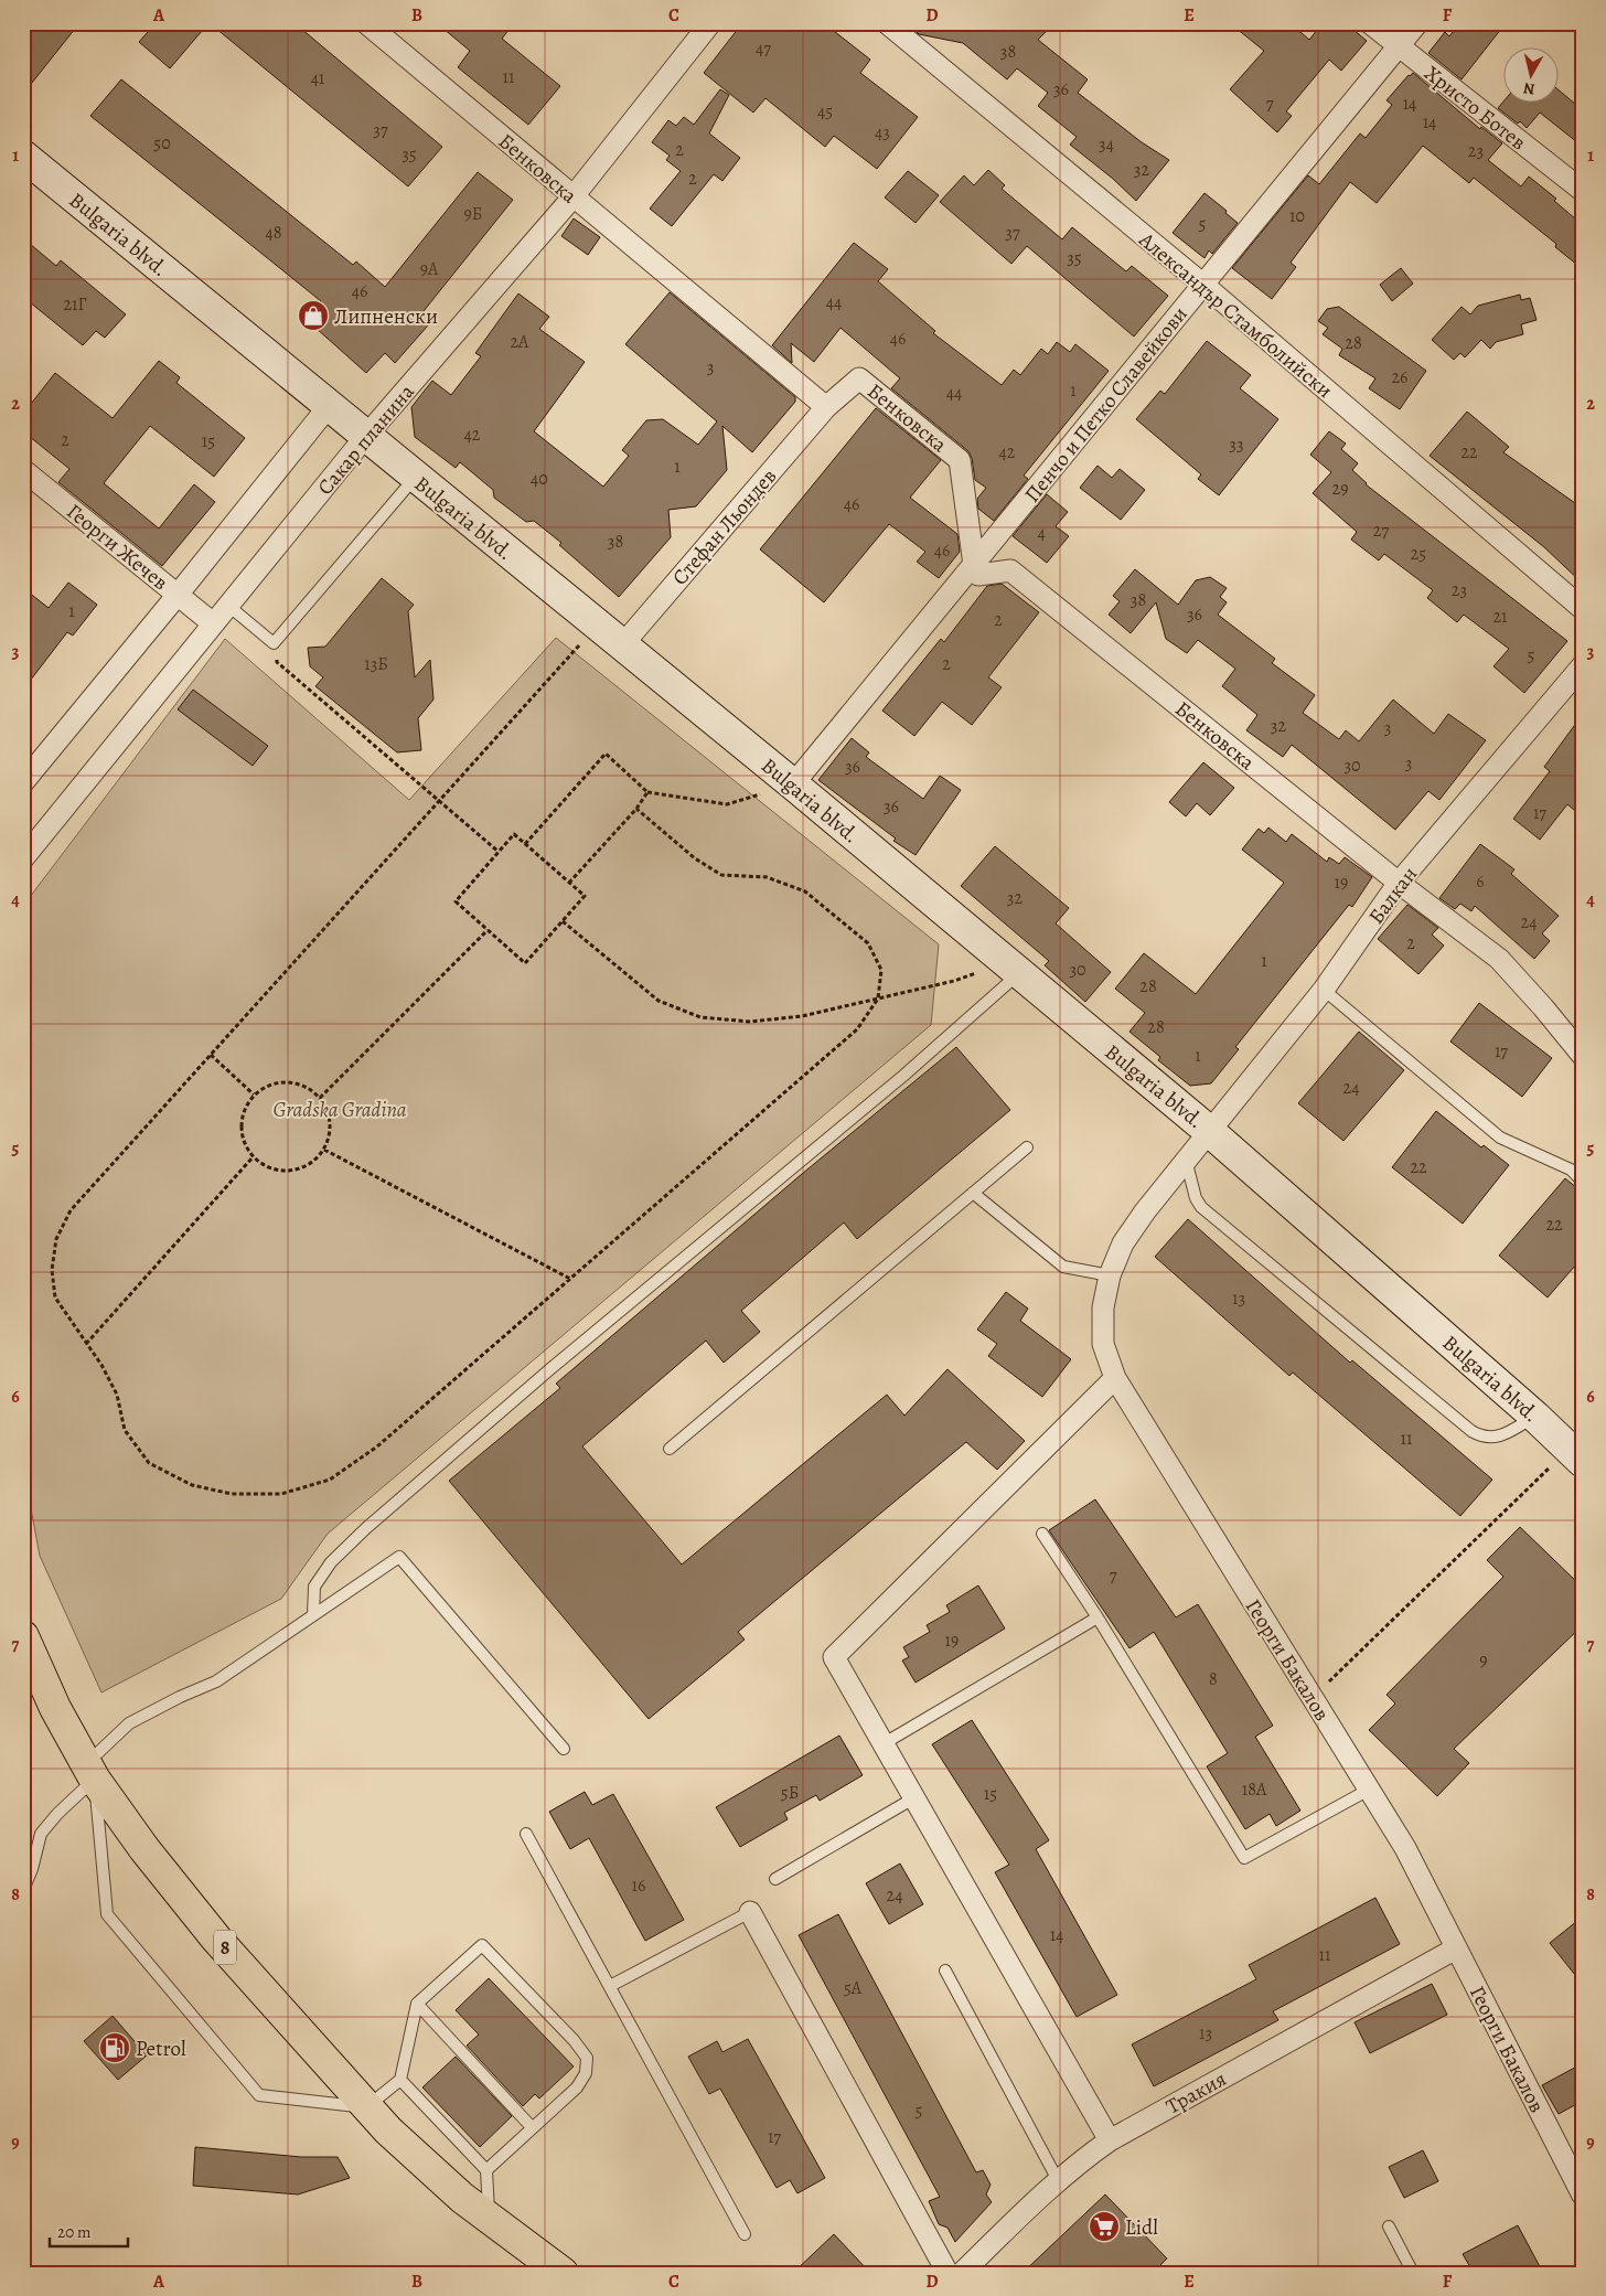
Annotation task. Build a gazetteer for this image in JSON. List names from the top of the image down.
{
  "streets": {
    "main road": ["8"],
    "street": [
      "Христо Ботев",
      "Бенковска",
      "Bulgaria blvd.",
      "Александър Стамболийски",
      "Пенчо и Петко Славейкови",
      "Сакар планина",
      "Стефан Льондев",
      "Георги Жечев",
      "Балкан",
      "Георги Бакалов",
      "Тракия"
    ]
  },
  "crossings": [
    ["Христо Ботев", "Пенчо и Петко Славейкови"],
    ["Бенковска", "Пенчо и Петко Славейкови"],
    ["Бенковска", "Сакар планина"],
    ["Бенковска", "Стефан Льондев"],
    ["Бенковска", "Балкан"],
    ["Bulgaria blvd.", "Пенчо и Петко Славейкови"],
    ["Bulgaria blvd.", "Сакар планина"],
    ["Bulgaria blvd.", "Стефан Льондев"],
    ["Bulgaria blvd.", "Балкан"],
    ["Bulgaria blvd.", "Георги Бакалов"],
    ["Александър Стамболийски", "Пенчо и Петко Славейкови"],
    ["Сакар планина", "Георги Жечев"],
    ["Балкан", "Георги Бакалов"],
    ["Георги Бакалов", "Тракия"]
  ],
  "parks": ["Gradska Gradina"],
  "places": {
    "shop": ["Липненски"],
    "fuel station": ["Petrol"],
    "supermarket": ["Lidl"]
  },
  "house_numbers": [
    "47",
    "38",
    "11",
    "41",
    "36",
    "7",
    "14",
    "45",
    "14",
    "37",
    "43",
    "50",
    "34",
    "2",
    "23",
    "35",
    "32",
    "2",
    "9Б",
    "10",
    "5",
    "48",
    "37",
    "35",
    "9А",
    "46",
    "44",
    "21Г",
    "46",
    "2А",
    "28",
    "3",
    "26",
    "1",
    "44",
    "42",
    "2",
    "15",
    "33",
    "42",
    "22",
    "1",
    "40",
    "29",
    "46",
    "27",
    "4",
    "38",
    "46",
    "25",
    "23",
    "38",
    "1",
    "36",
    "21",
    "2",
    "5",
    "13Б",
    "2",
    "32",
    "3",
    "3",
    "30",
    "36",
    "36",
    "17",
    "6",
    "19",
    "32",
    "24",
    "2",
    "1",
    "30",
    "28",
    "28",
    "17",
    "1",
    "24",
    "22",
    "22",
    "13",
    "11",
    "7",
    "19",
    "9",
    "8",
    "18А",
    "5Б",
    "15",
    "16",
    "24",
    "14",
    "11",
    "5А",
    "13",
    "5",
    "17"
  ],
  "scale_bar": "20 m",
  "north": "bottom",
  "grid": {
    "columns": [
      "A",
      "B",
      "C",
      "D",
      "E",
      "F"
    ],
    "rows": [
      "1",
      "2",
      "3",
      "4",
      "5",
      "6",
      "7",
      "8",
      "9"
    ]
  }
}
